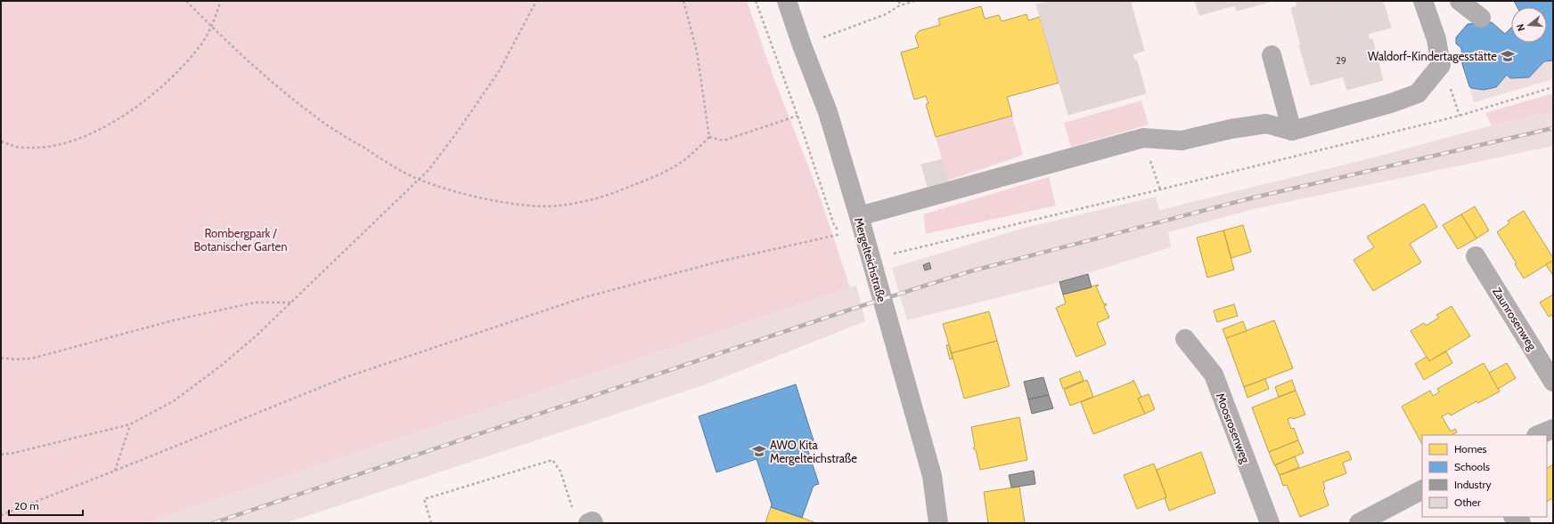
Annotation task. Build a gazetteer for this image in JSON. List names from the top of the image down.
{
  "streets": {
    "street": ["Mergelteichstraße", "Zaunrosenweg", "Moosrosenweg"]
  },
  "parks": ["Rombergpark / Botanischer Garten"],
  "places": {
    "school or university": ["Waldorf-Kindertagesstätte", "AWO Kita Mergelteichstraße"]
  },
  "house_numbers": ["29"],
  "legend": [
    "Homes",
    "Schools",
    "Industry",
    "Other"
  ],
  "scale_bar": "20 m",
  "north": "left"
}
